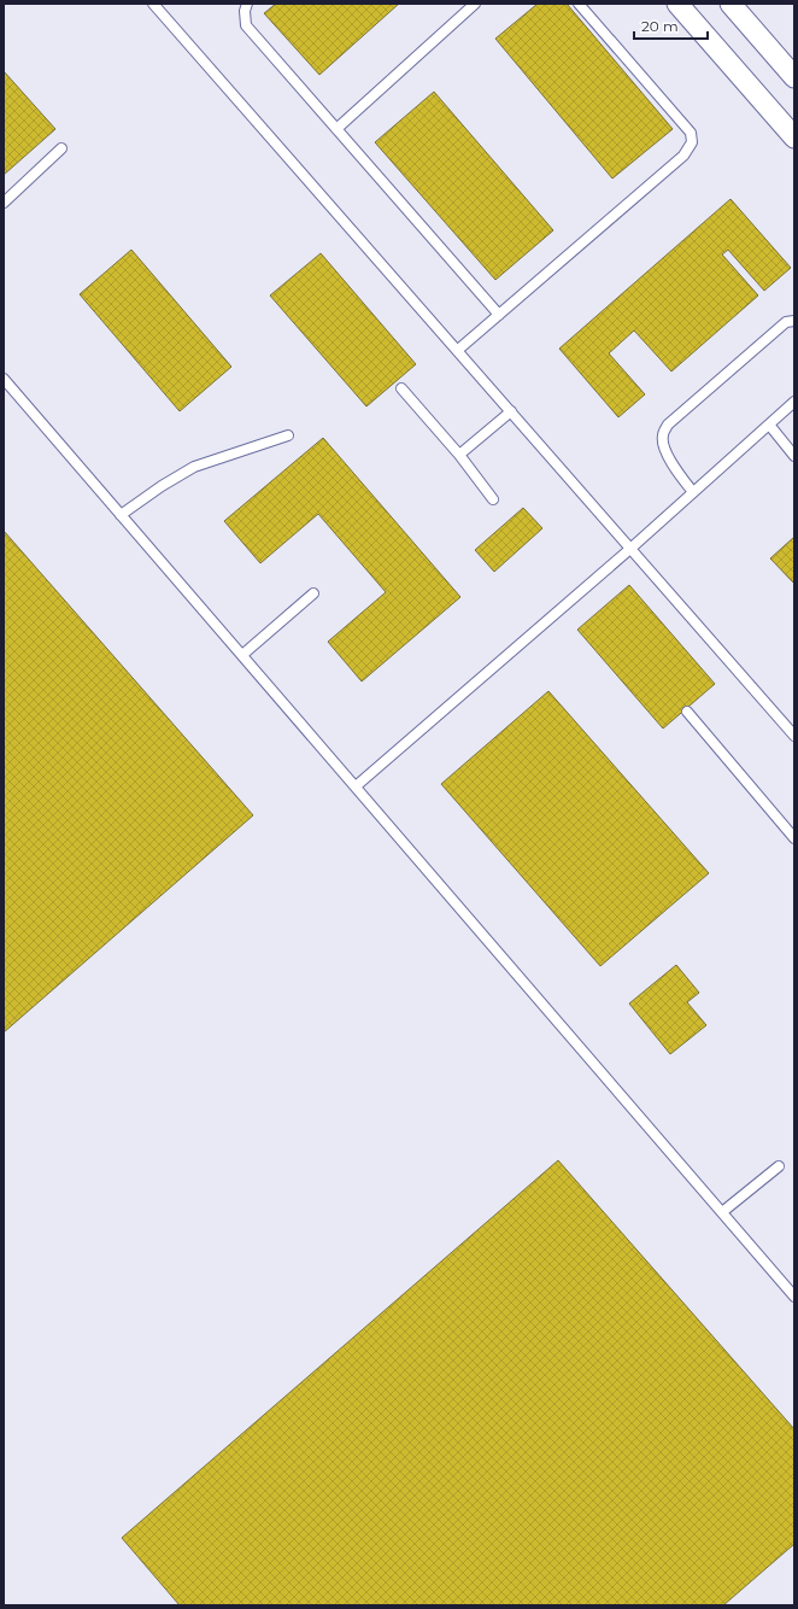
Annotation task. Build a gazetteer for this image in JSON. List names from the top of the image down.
{
  "scale_bar": "20 m"
}
